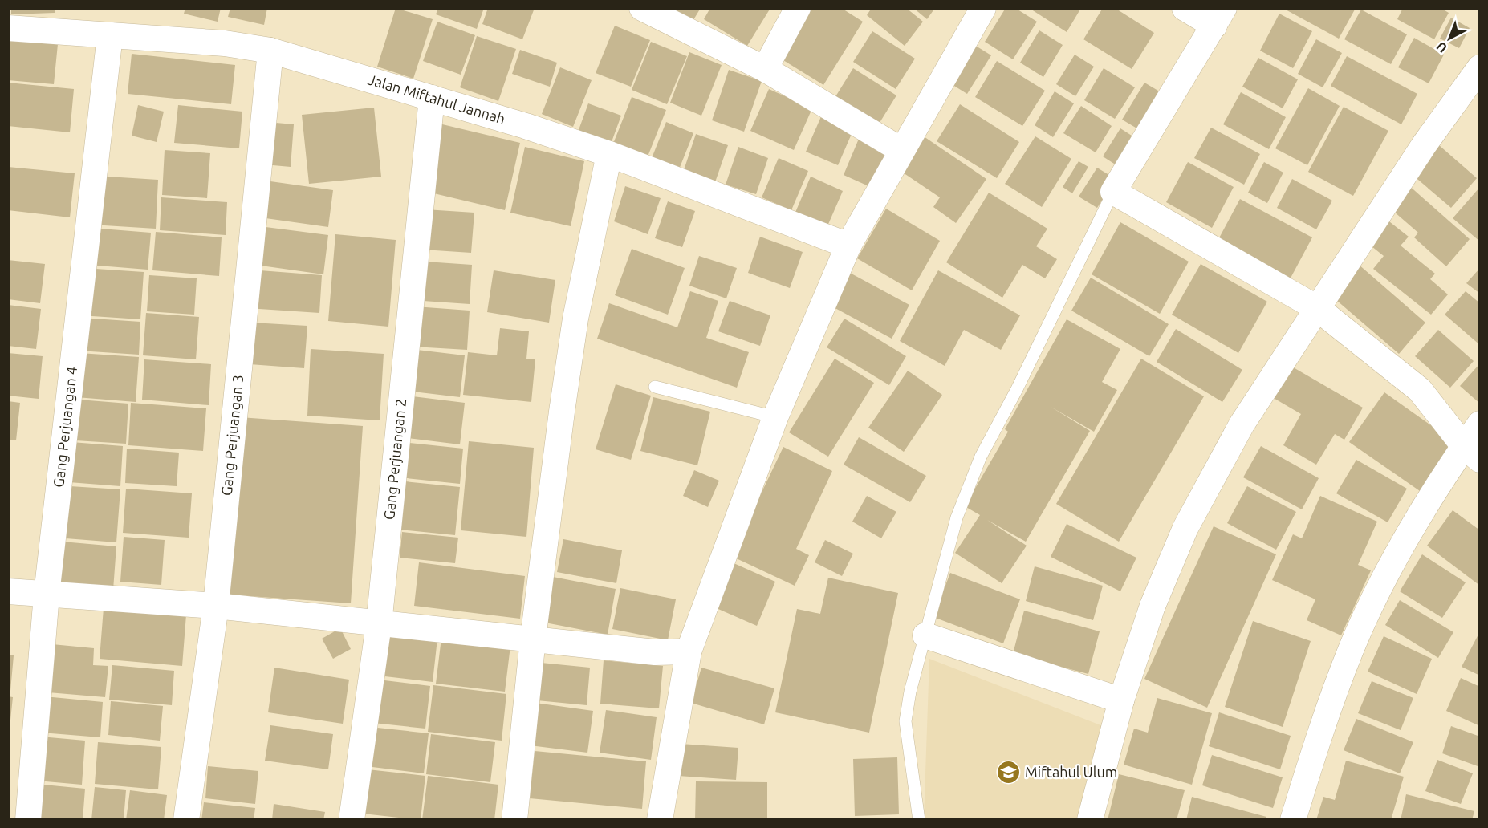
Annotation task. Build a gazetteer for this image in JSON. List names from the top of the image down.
{
  "streets": {
    "street": [
      "Jalan Miftahul Jannah",
      "Gang Perjuangan 4",
      "Gang Perjuangan 3",
      "Gang Perjuangan 2"
    ]
  },
  "crossings": [
    ["Jalan Miftahul Jannah", "Gang Perjuangan 4"],
    ["Jalan Miftahul Jannah", "Gang Perjuangan 3"],
    ["Jalan Miftahul Jannah", "Gang Perjuangan 2"]
  ],
  "places": {
    "school or university": ["Miftahul Ulum"]
  },
  "north": "bottom left"
}
